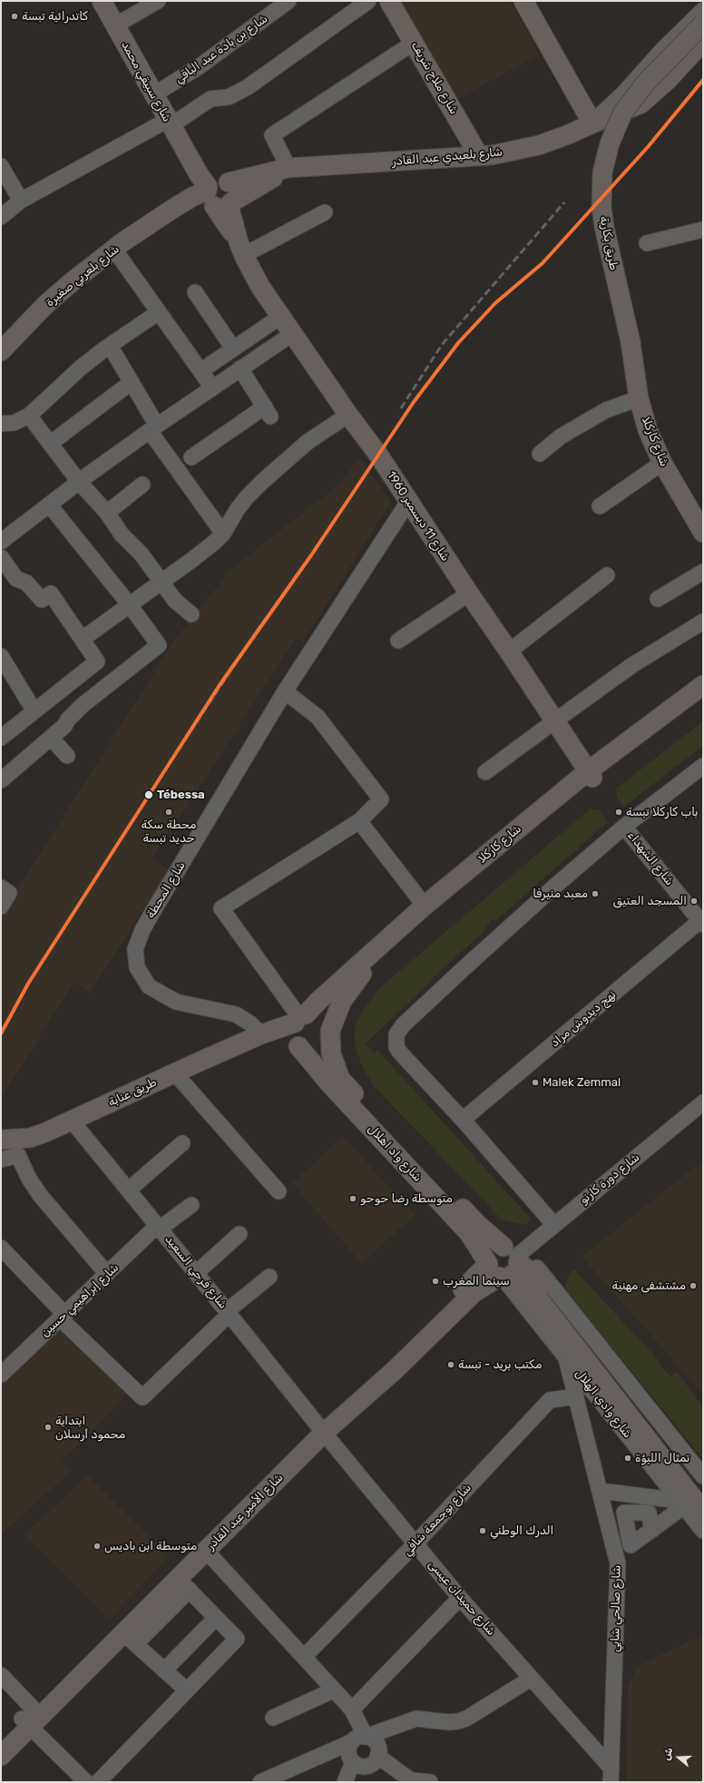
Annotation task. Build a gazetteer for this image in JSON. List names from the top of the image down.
{
  "streets": {
    "main road": [
      "شارع ملاح شريف",
      "شارع سبيقي محمد",
      "شارع بلعيدي عبد القادر",
      "طريق بكارية",
      "شارع بلعربي صغيرة",
      "شارع كاركلا",
      "شارع 11 ديسمبر 1960",
      "طريق عنابة",
      "شارع واد اهلال",
      "شارع وادي الهلال",
      "شارع الأمير عبد القادر"
    ],
    "street": [
      "شارع بن بادة عبد الباقي",
      "شارع الشهداء",
      "شارع المحطة",
      "نهج ديدوش مراد",
      "شارع دورة كارنو",
      "شارع فرحي السعيد",
      "شارع إبراهيمي حسين",
      "شارع بوجمعة شافي",
      "شارع حميدان عيسى",
      "شارع صالحي شابي"
    ]
  },
  "crossings": [
    ["شارع بن بادة عبد الباقي", "شارع سبيقي محمد"],
    ["شارع ملاح شريف", "شارع بلعيدي عبد القادر"],
    ["شارع سبيقي محمد", "شارع بلعيدي عبد القادر"],
    ["شارع سبيقي محمد", "شارع بلعربي صغيرة"],
    ["شارع سبيقي محمد", "شارع 11 ديسمبر 1960"],
    ["شارع بلعيدي عبد القادر", "شارع بلعربي صغيرة"],
    ["شارع بلعيدي عبد القادر", "شارع 11 ديسمبر 1960"],
    ["طريق بكارية", "شارع كاركلا"],
    ["شارع بلعربي صغيرة", "شارع 11 ديسمبر 1960"],
    ["شارع كاركلا", "شارع 11 ديسمبر 1960"],
    ["شارع كاركلا", "طريق عنابة"],
    ["شارع كاركلا", "شارع واد اهلال"],
    ["شارع 11 ديسمبر 1960", "شارع المحطة"],
    ["شارع الشهداء", "نهج ديدوش مراد"],
    ["شارع المحطة", "طريق عنابة"],
    ["طريق عنابة", "شارع واد اهلال"],
    ["طريق عنابة", "شارع فرحي السعيد"],
    ["شارع واد اهلال", "شارع دورة كارنو"],
    ["شارع واد اهلال", "شارع وادي الهلال"],
    ["شارع واد اهلال", "شارع الأمير عبد القادر"],
    ["شارع دورة كارنو", "شارع وادي الهلال"],
    ["شارع دورة كارنو", "شارع الأمير عبد القادر"],
    ["شارع فرحي السعيد", "شارع إبراهيمي حسين"],
    ["شارع فرحي السعيد", "شارع الأمير عبد القادر"],
    ["شارع فرحي السعيد", "شارع حميدان عيسى"],
    ["شارع وادي الهلال", "شارع الأمير عبد القادر"],
    ["شارع وادي الهلال", "شارع صالحي شابي"],
    ["شارع الأمير عبد القادر", "شارع حميدان عيسى"],
    ["شارع بوجمعة شافي", "شارع حميدان عيسى"],
    ["شارع بوجمعة شافي", "شارع صالحي شابي"],
    ["شارع حميدان عيسى", "شارع صالحي شابي"]
  ],
  "places": [
    "كاتدرائية تبسة",
    "Tébessa",
    "محطة سكة حديد تبسة",
    "باب كاركلا تبسة",
    "معبد منيرفا",
    "المسجد العتيق",
    "Malek Zemmal",
    "متوسطة رضا حوحو",
    "سينما المغرب",
    "مشتشفى مهنية",
    "مكتب بريد - تبسة",
    "ابتداية محمود أرسلان",
    "تمثال اللبؤة",
    "الدرك الوطني",
    "متوسطة ابن باديس"
  ],
  "north": "left"
}
